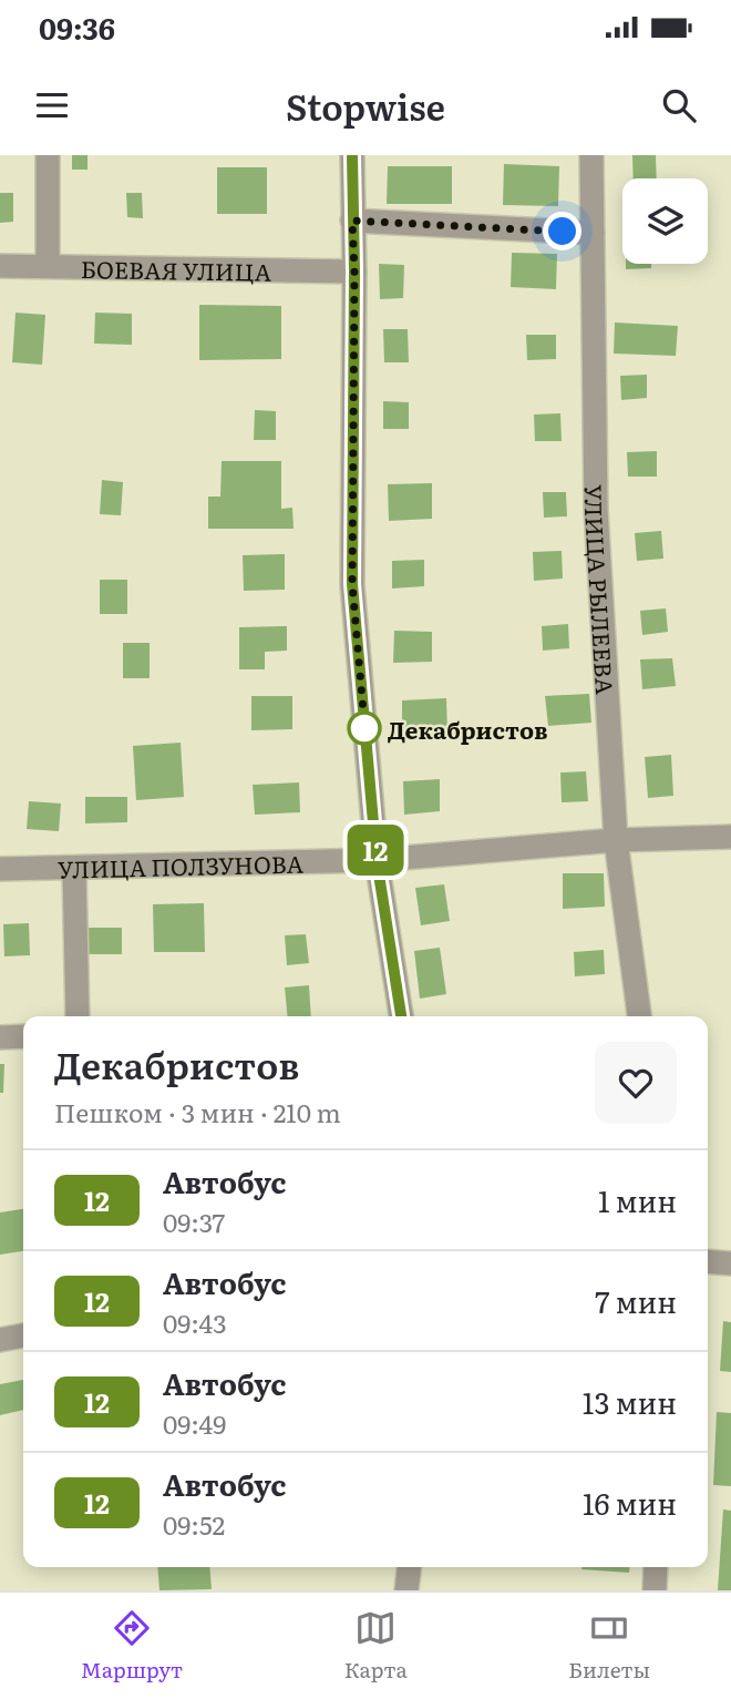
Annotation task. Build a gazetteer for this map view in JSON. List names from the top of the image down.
{
  "streets": {
    "street": ["БОЕВАЯ УЛИЦА", "УЛИЦА РЫЛЕЕВА", "УЛИЦА ПОЛЗУНОВА"]
  },
  "crossings": [
    ["УЛИЦА РЫЛЕЕВА", "УЛИЦА ПОЛЗУНОВА"]
  ],
  "places": ["Декабристов"],
  "lines": ["bus line 12"],
  "page": {
    "status": "09:36",
    "header": "Stopwise",
    "on_map": "12",
    "heading": ["Декабристов", "Пешком · 3 мин · 210 m"],
    "list": [
      {
        "mark": "12",
        "name": "Автобус",
        "note": "09:37",
        "value": "1 мин"
      },
      {
        "mark": "12",
        "name": "Автобус",
        "note": "09:43",
        "value": "7 мин"
      },
      {
        "mark": "12",
        "name": "Автобус",
        "note": "09:49",
        "value": "13 мин"
      },
      {
        "mark": "12",
        "name": "Автобус",
        "note": "09:52",
        "value": "16 мин"
      }
    ],
    "tabs": ["Маршрут", "Карта", "Билеты"]
  }
}
